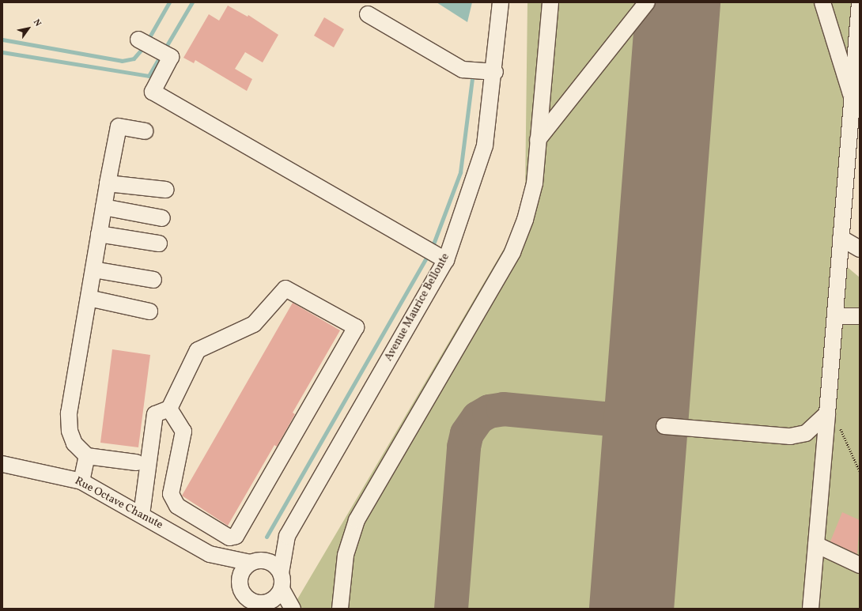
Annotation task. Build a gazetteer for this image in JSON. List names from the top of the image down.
{
  "streets": {
    "street": ["Avenue Maurice Bellonte", "Rue Octave Chanute"]
  },
  "crossings": [
    ["Avenue Maurice Bellonte", "Rue Octave Chanute"]
  ],
  "north": "top right"
}
